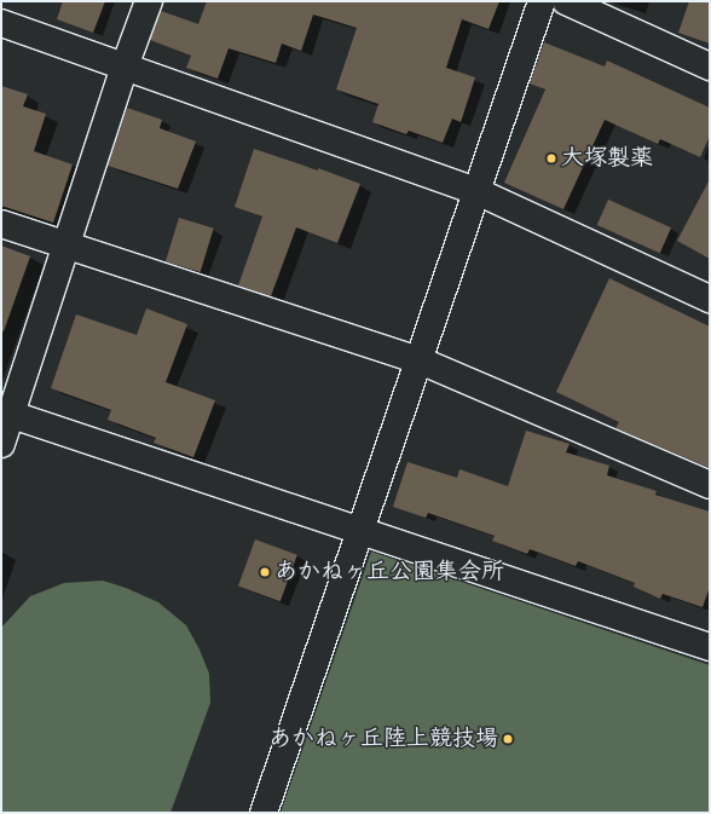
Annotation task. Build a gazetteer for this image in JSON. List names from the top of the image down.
{
  "places": ["大塚製薬", "あかねヶ丘公園集会所", "あかねヶ丘陸上競技場"]
}
